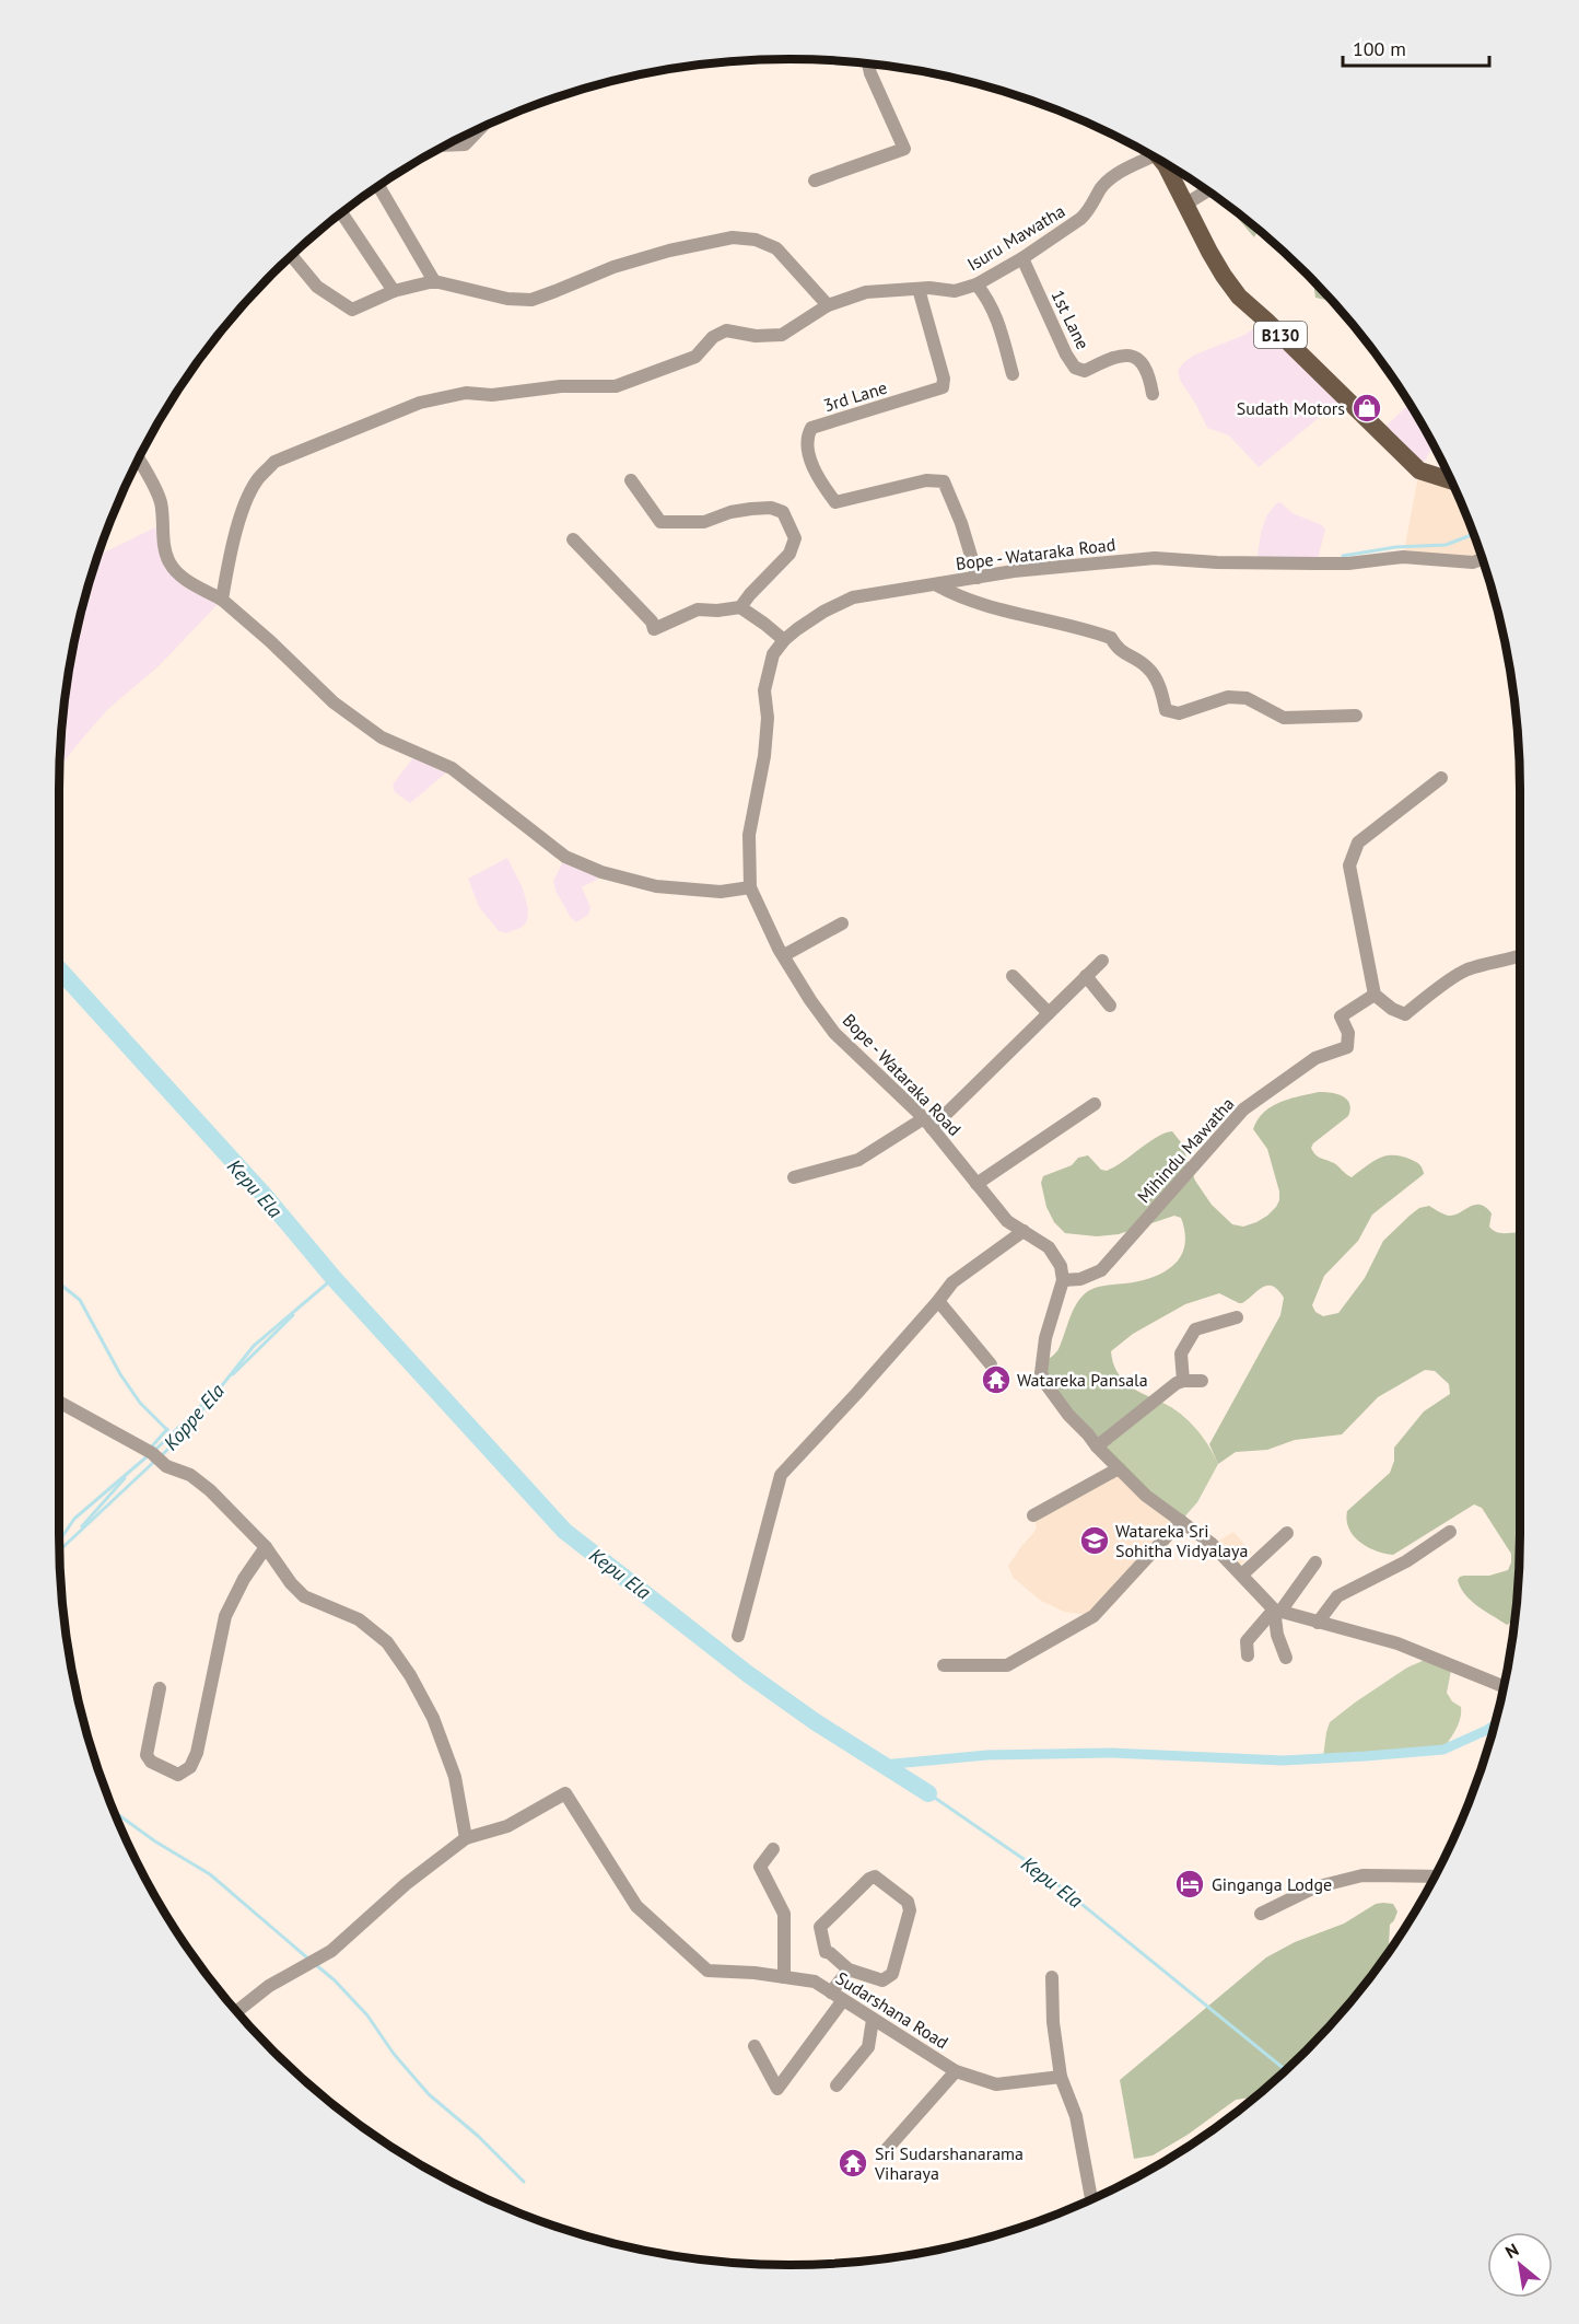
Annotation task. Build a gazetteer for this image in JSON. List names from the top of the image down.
{
  "streets": {
    "main road": ["B130"],
    "street": [
      "Isuru Mawatha",
      "1st Lane",
      "3rd Lane",
      "Bope - Wataraka Road",
      "Mihindu Mawatha",
      "Sudarshana Road"
    ]
  },
  "crossings": [
    ["Isuru Mawatha", "1st Lane"],
    ["Isuru Mawatha", "3rd Lane"],
    ["3rd Lane", "Bope - Wataraka Road"],
    ["Bope - Wataraka Road", "Mihindu Mawatha"]
  ],
  "water": ["Kepu Ela", "Koppe Ela"],
  "places": {
    "shop": ["Sudath Motors"],
    "temple": ["Watareka Pansala", "Sri Sudarshanarama Viharaya"],
    "school or university": ["Watareka Sri Sohitha Vidyalaya"],
    "hotel": ["Ginganga Lodge"]
  },
  "scale_bar": "100 m",
  "north": "top left"
}
